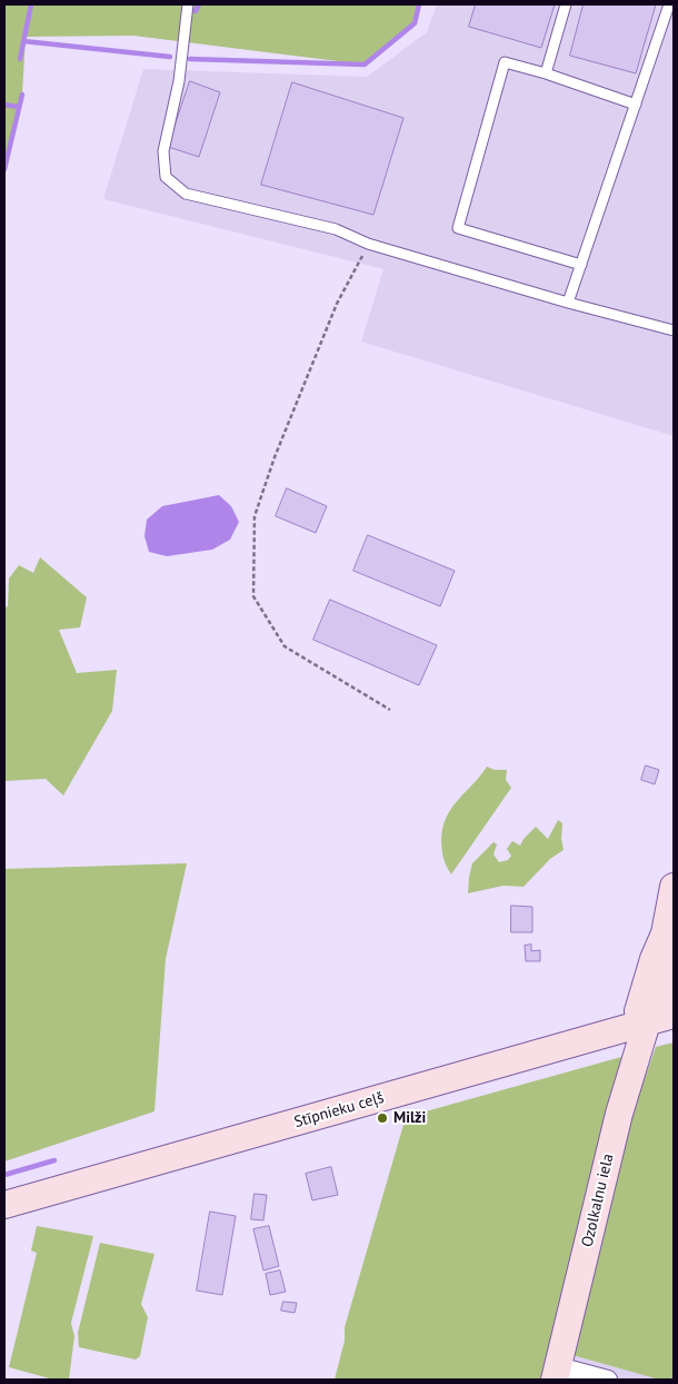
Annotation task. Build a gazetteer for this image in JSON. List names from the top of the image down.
{
  "streets": {
    "main road": ["Stīpnieku ceļš", "Ozolkalnu iela"]
  },
  "crossings": [
    ["Stīpnieku ceļš", "Ozolkalnu iela"]
  ],
  "places": ["Milži"]
}
